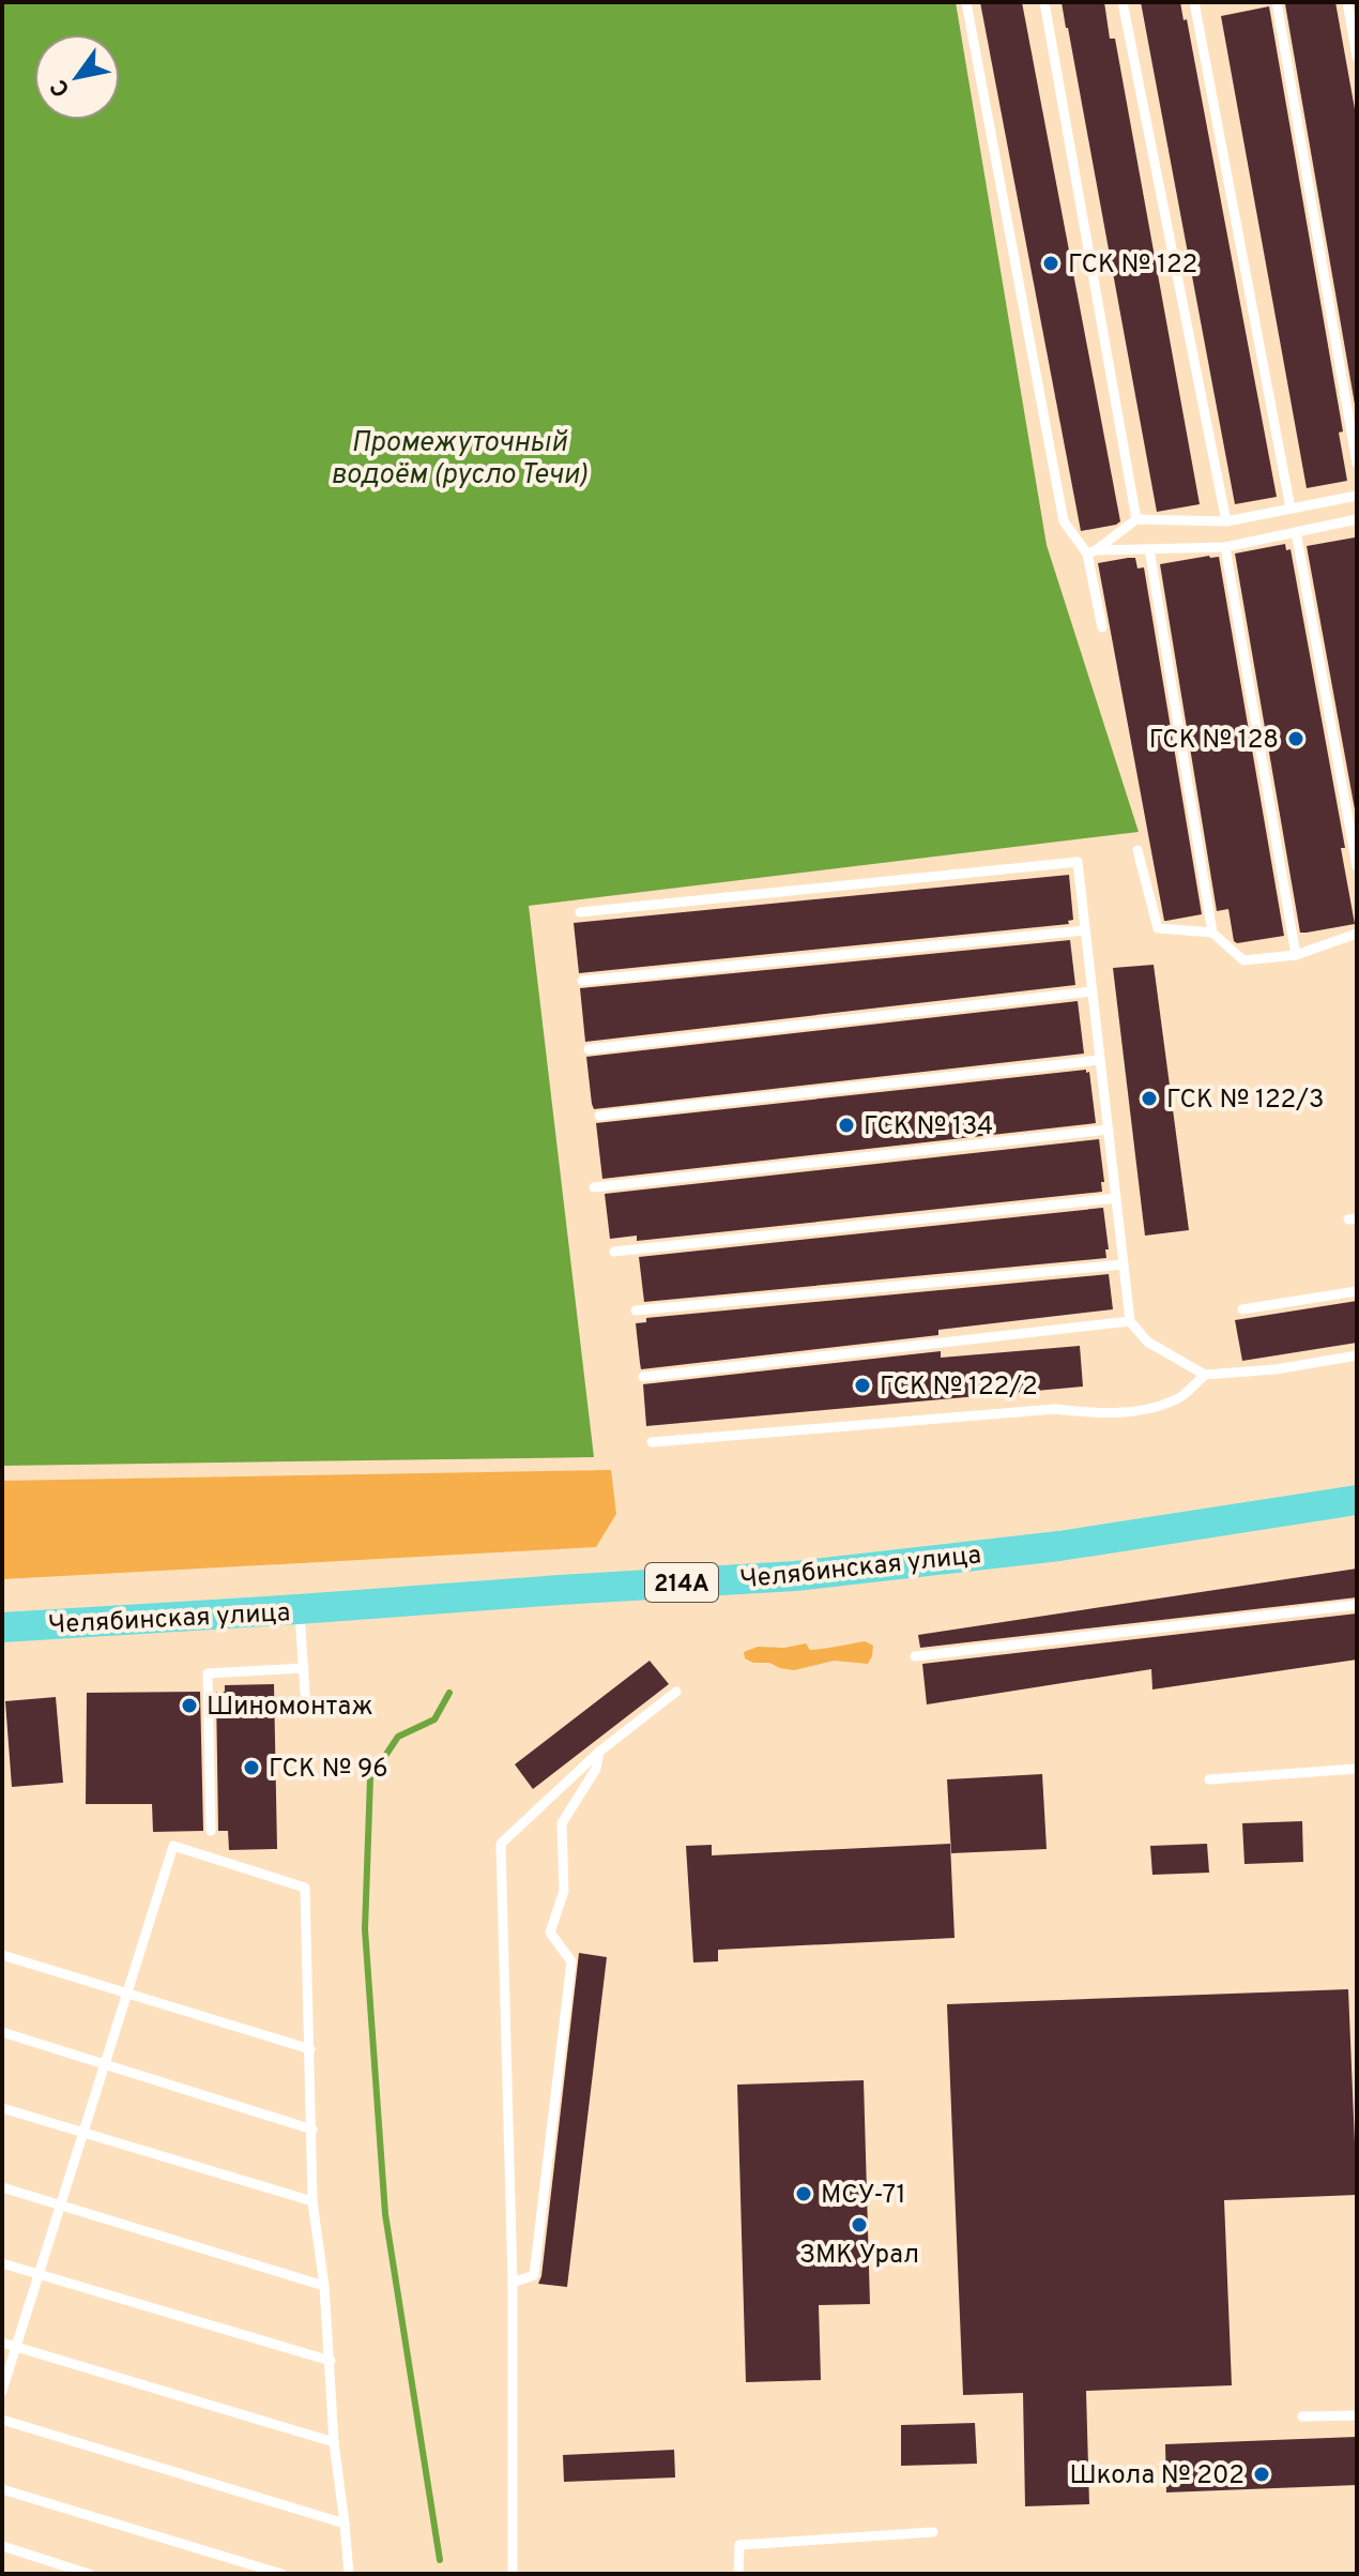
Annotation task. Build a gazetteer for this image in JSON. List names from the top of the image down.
{
  "streets": {
    "main road": ["Челябинская улица", "214А"]
  },
  "water": ["Промежуточный водоём (русло Течи)"],
  "places": [
    "ГСК № 122",
    "ГСК № 128",
    "ГСК № 122/3",
    "ГСК № 134",
    "ГСК № 122/2",
    "Шиномонтаж",
    "ГСК № 96",
    "МСУ-71",
    "ЗМК Урал",
    "Школа № 202"
  ],
  "north": "bottom left"
}
